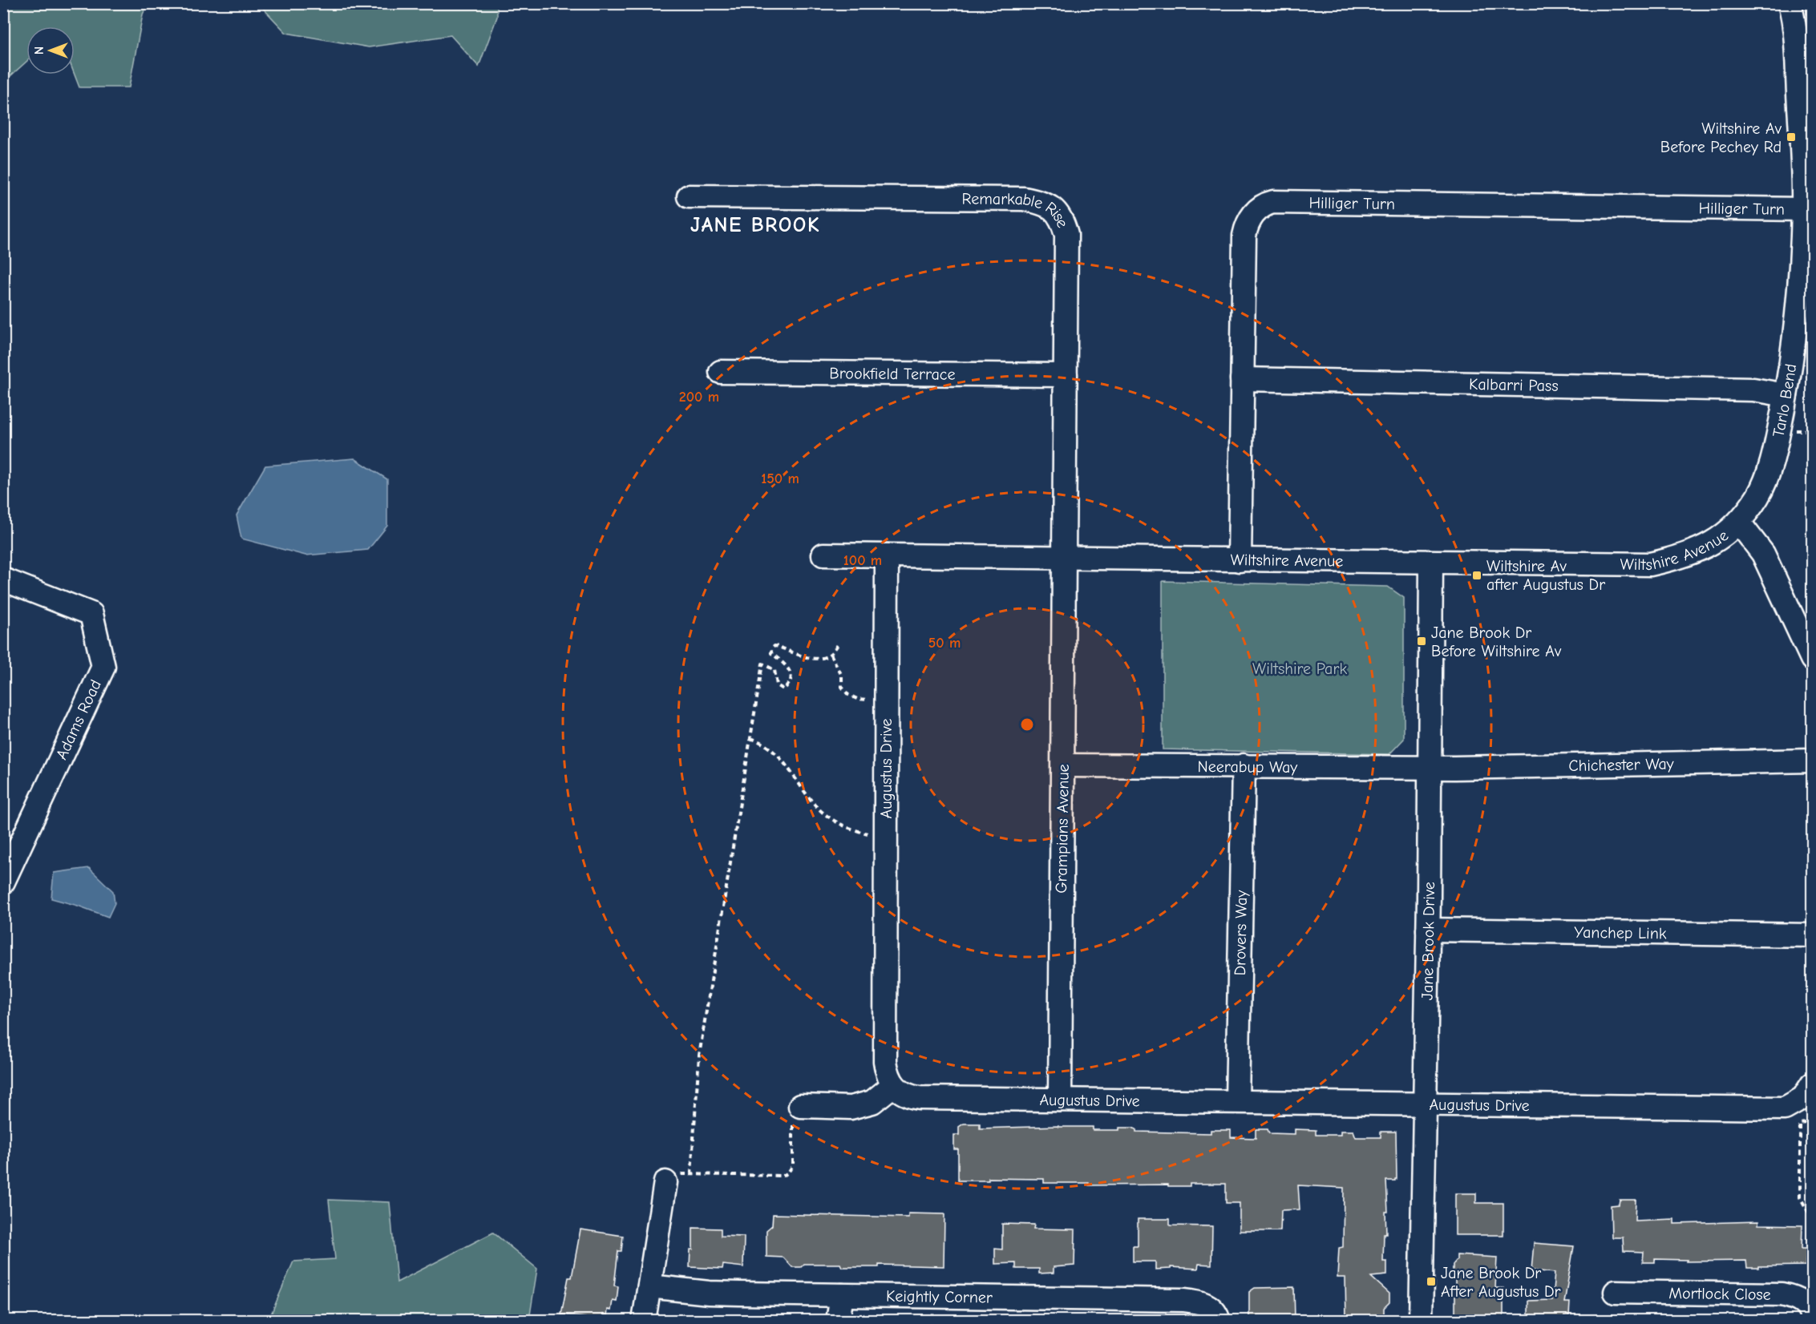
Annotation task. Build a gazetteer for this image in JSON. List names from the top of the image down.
{
  "streets": {
    "street": [
      "Hilliger Turn",
      "Remarkable Rise",
      "Brookfield Terrace",
      "Kalbarri Pass",
      "Tarlo Bend",
      "Wiltshire Avenue",
      "Adams Road",
      "Chichester Way",
      "Neerabup Way",
      "Augustus Drive",
      "Grampians Avenue",
      "Yanchep Link",
      "Drovers Way",
      "Jane Brook Drive",
      "Mortlock Close",
      "Keightly Corner"
    ]
  },
  "crossings": [
    ["Hilliger Turn", "Kalbarri Pass"],
    ["Hilliger Turn", "Tarlo Bend"],
    ["Hilliger Turn", "Wiltshire Avenue"],
    ["Remarkable Rise", "Brookfield Terrace"],
    ["Remarkable Rise", "Wiltshire Avenue"],
    ["Remarkable Rise", "Grampians Avenue"],
    ["Kalbarri Pass", "Tarlo Bend"],
    ["Tarlo Bend", "Wiltshire Avenue"],
    ["Wiltshire Avenue", "Augustus Drive"],
    ["Wiltshire Avenue", "Grampians Avenue"],
    ["Wiltshire Avenue", "Jane Brook Drive"],
    ["Chichester Way", "Neerabup Way"],
    ["Chichester Way", "Jane Brook Drive"],
    ["Neerabup Way", "Grampians Avenue"],
    ["Neerabup Way", "Drovers Way"],
    ["Neerabup Way", "Jane Brook Drive"],
    ["Augustus Drive", "Grampians Avenue"],
    ["Augustus Drive", "Drovers Way"],
    ["Augustus Drive", "Jane Brook Drive"],
    ["Yanchep Link", "Jane Brook Drive"]
  ],
  "districts": ["JANE BROOK"],
  "parks": ["Wiltshire Park"],
  "places": {
    "transit": [
      "Wiltshire Av Before Pechey Rd",
      "Wiltshire Av after Augustus Dr",
      "Jane Brook Dr Before Wiltshire Av",
      "Jane Brook Dr After Augustus Dr"
    ]
  },
  "north": "left",
  "rings": [
    "200 m",
    "150 m",
    "100 m",
    "50 m"
  ]
}
